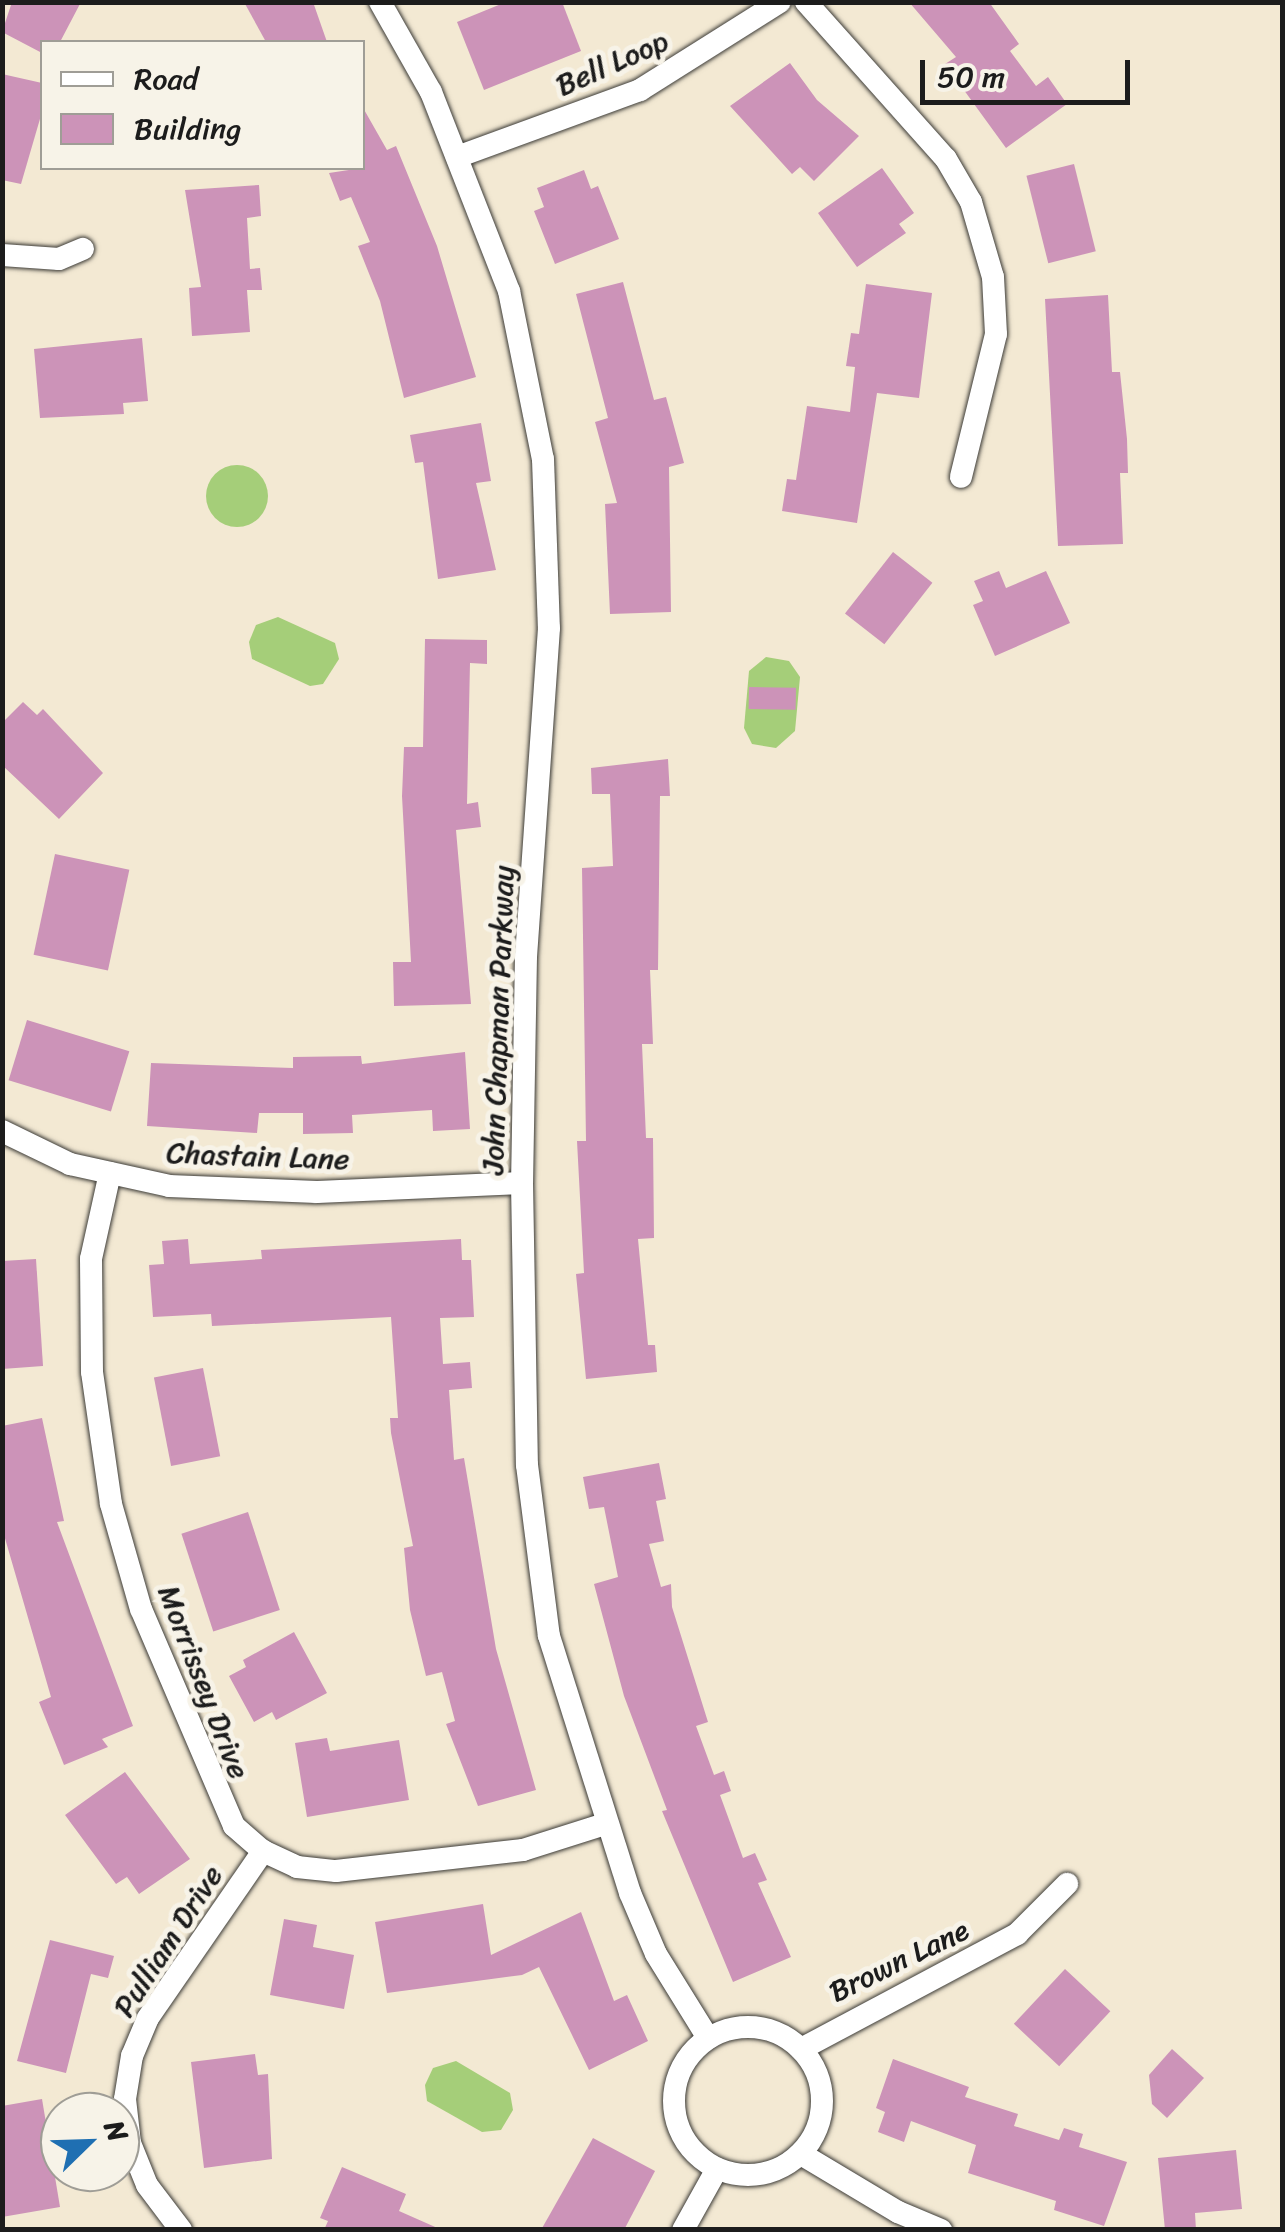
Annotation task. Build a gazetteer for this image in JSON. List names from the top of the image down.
{
  "streets": {
    "street": [
      "Bell Loop",
      "John Chapman Parkway",
      "Chastain Lane",
      "Morrissey Drive",
      "Pulliam Drive",
      "Brown Lane"
    ]
  },
  "crossings": [
    ["Bell Loop", "John Chapman Parkway"],
    ["John Chapman Parkway", "Chastain Lane"],
    ["John Chapman Parkway", "Morrissey Drive"],
    ["John Chapman Parkway", "Brown Lane"],
    ["Chastain Lane", "Morrissey Drive"],
    ["Morrissey Drive", "Pulliam Drive"]
  ],
  "legend": ["Road", "Building"],
  "scale_bar": "50 m",
  "north": "top right"
}
